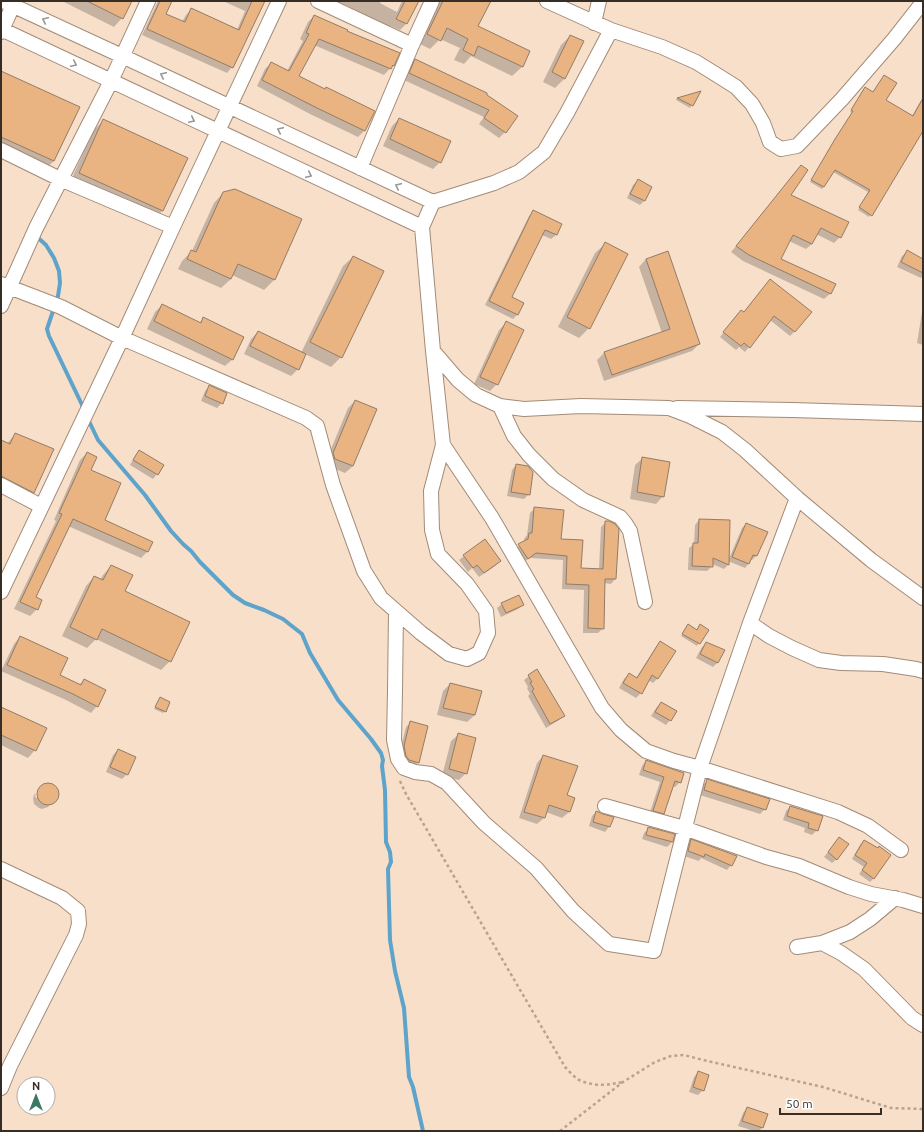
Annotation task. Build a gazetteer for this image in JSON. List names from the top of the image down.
{
  "scale_bar": "50 m",
  "north": "top"
}
